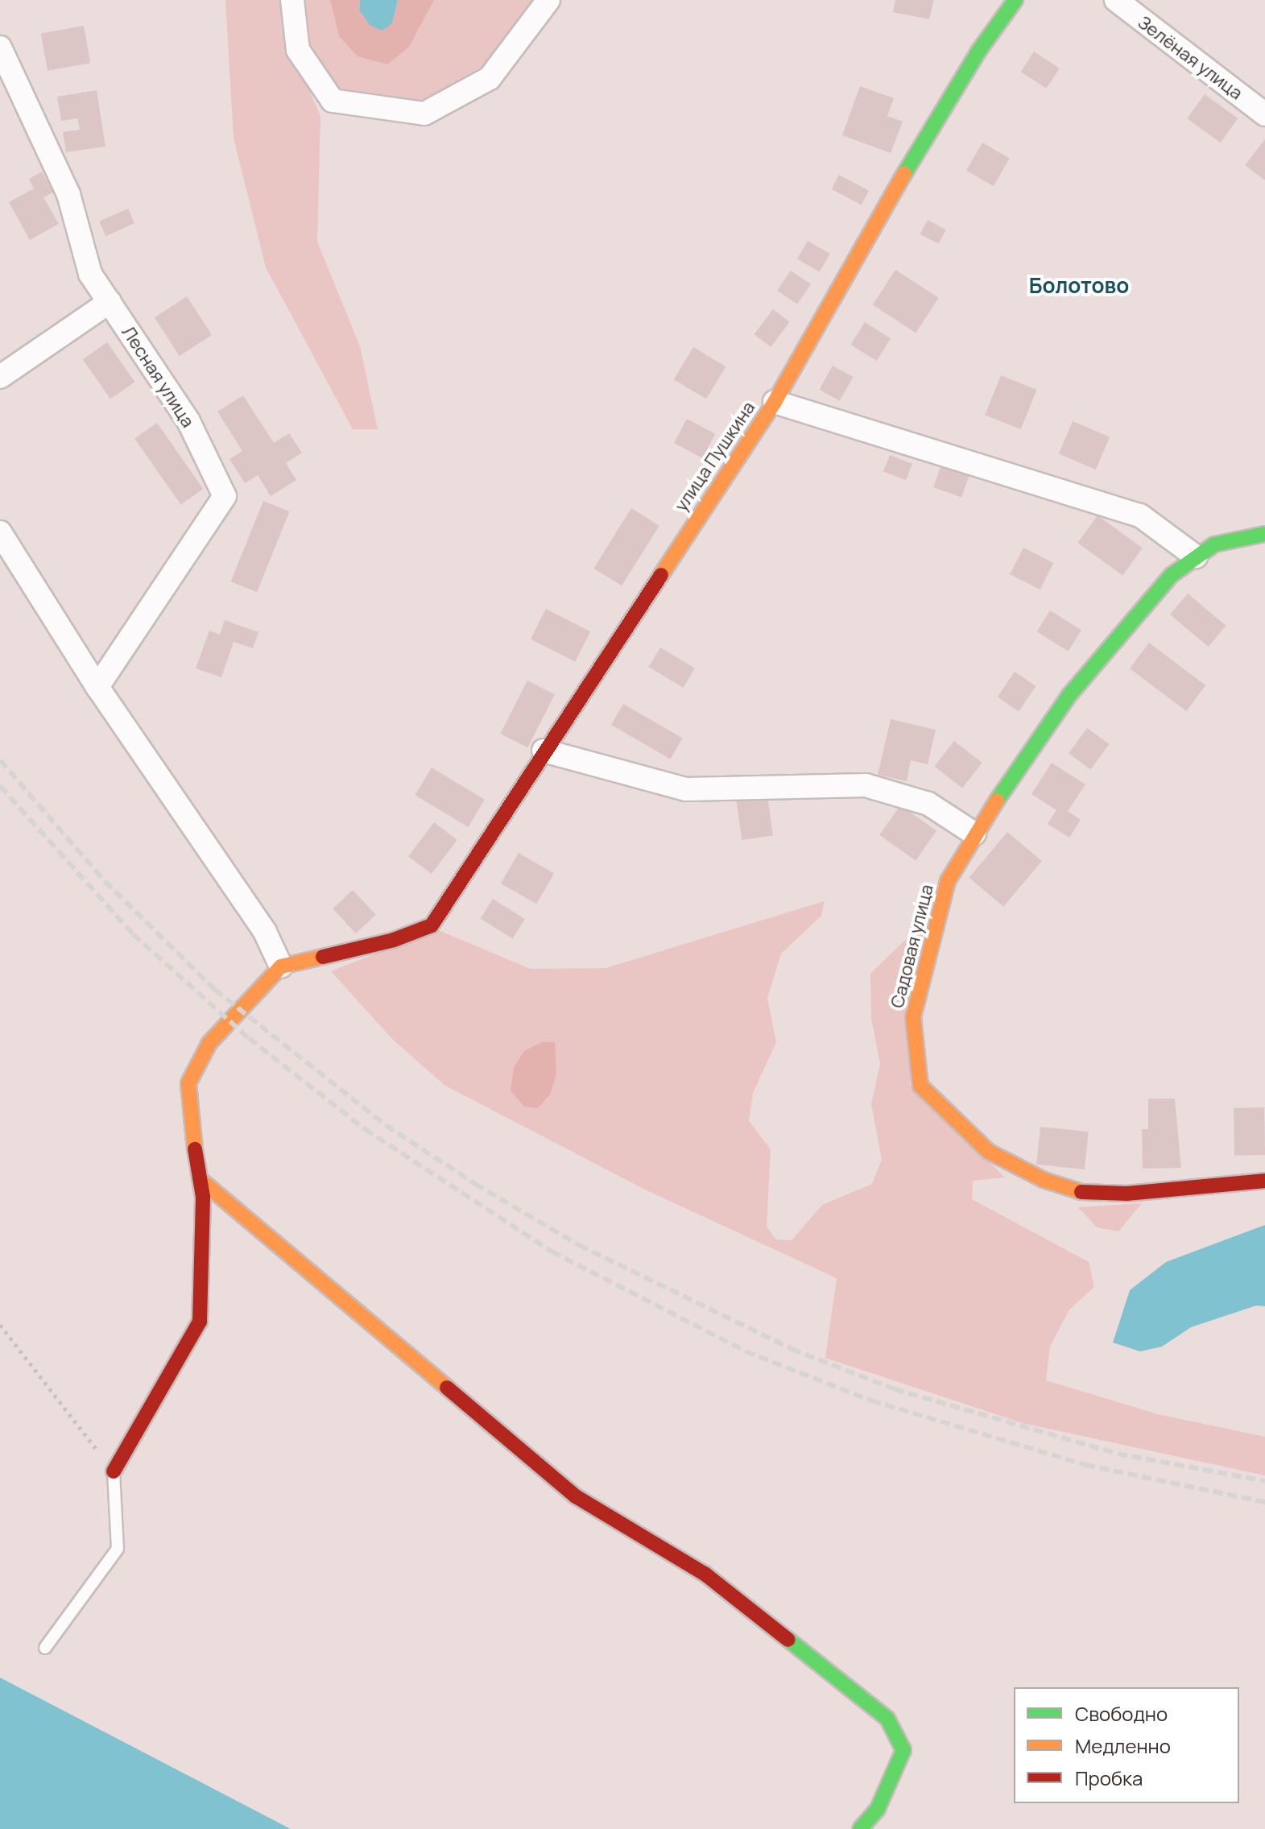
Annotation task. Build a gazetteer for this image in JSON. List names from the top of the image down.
{
  "streets": {
    "street": [
      "Зелёная улица",
      "Лесная улица",
      "улица Пушкина",
      "Садовая улица"
    ]
  },
  "districts": ["Болотово"],
  "legend": ["Свободно", "Медленно", "Пробка"]
}
